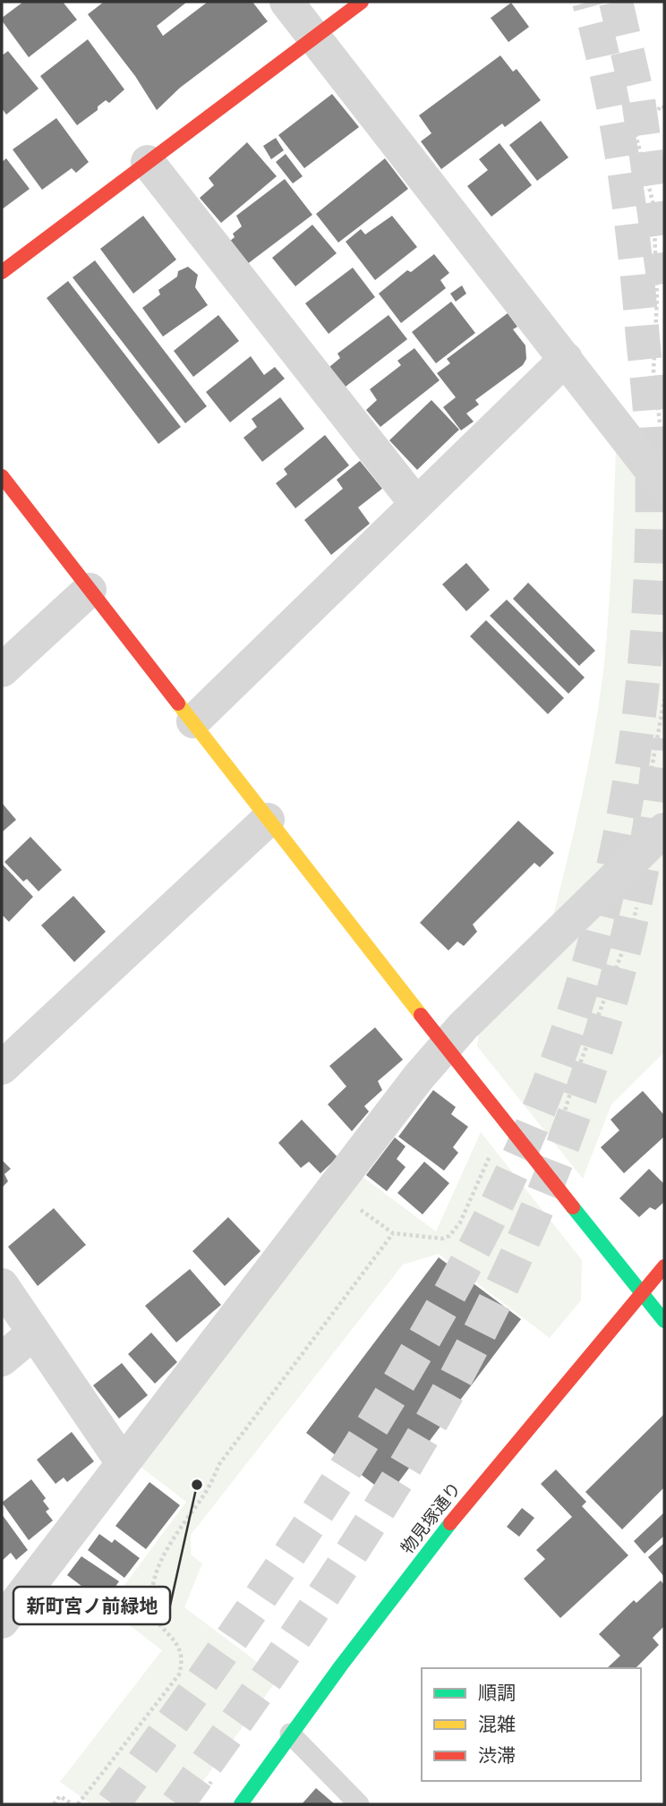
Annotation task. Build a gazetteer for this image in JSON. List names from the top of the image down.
{
  "streets": {
    "street": ["物見塚通り"]
  },
  "places": ["新町宮ノ前緑地"],
  "legend": ["順調", "混雑", "渋滞"]
}
